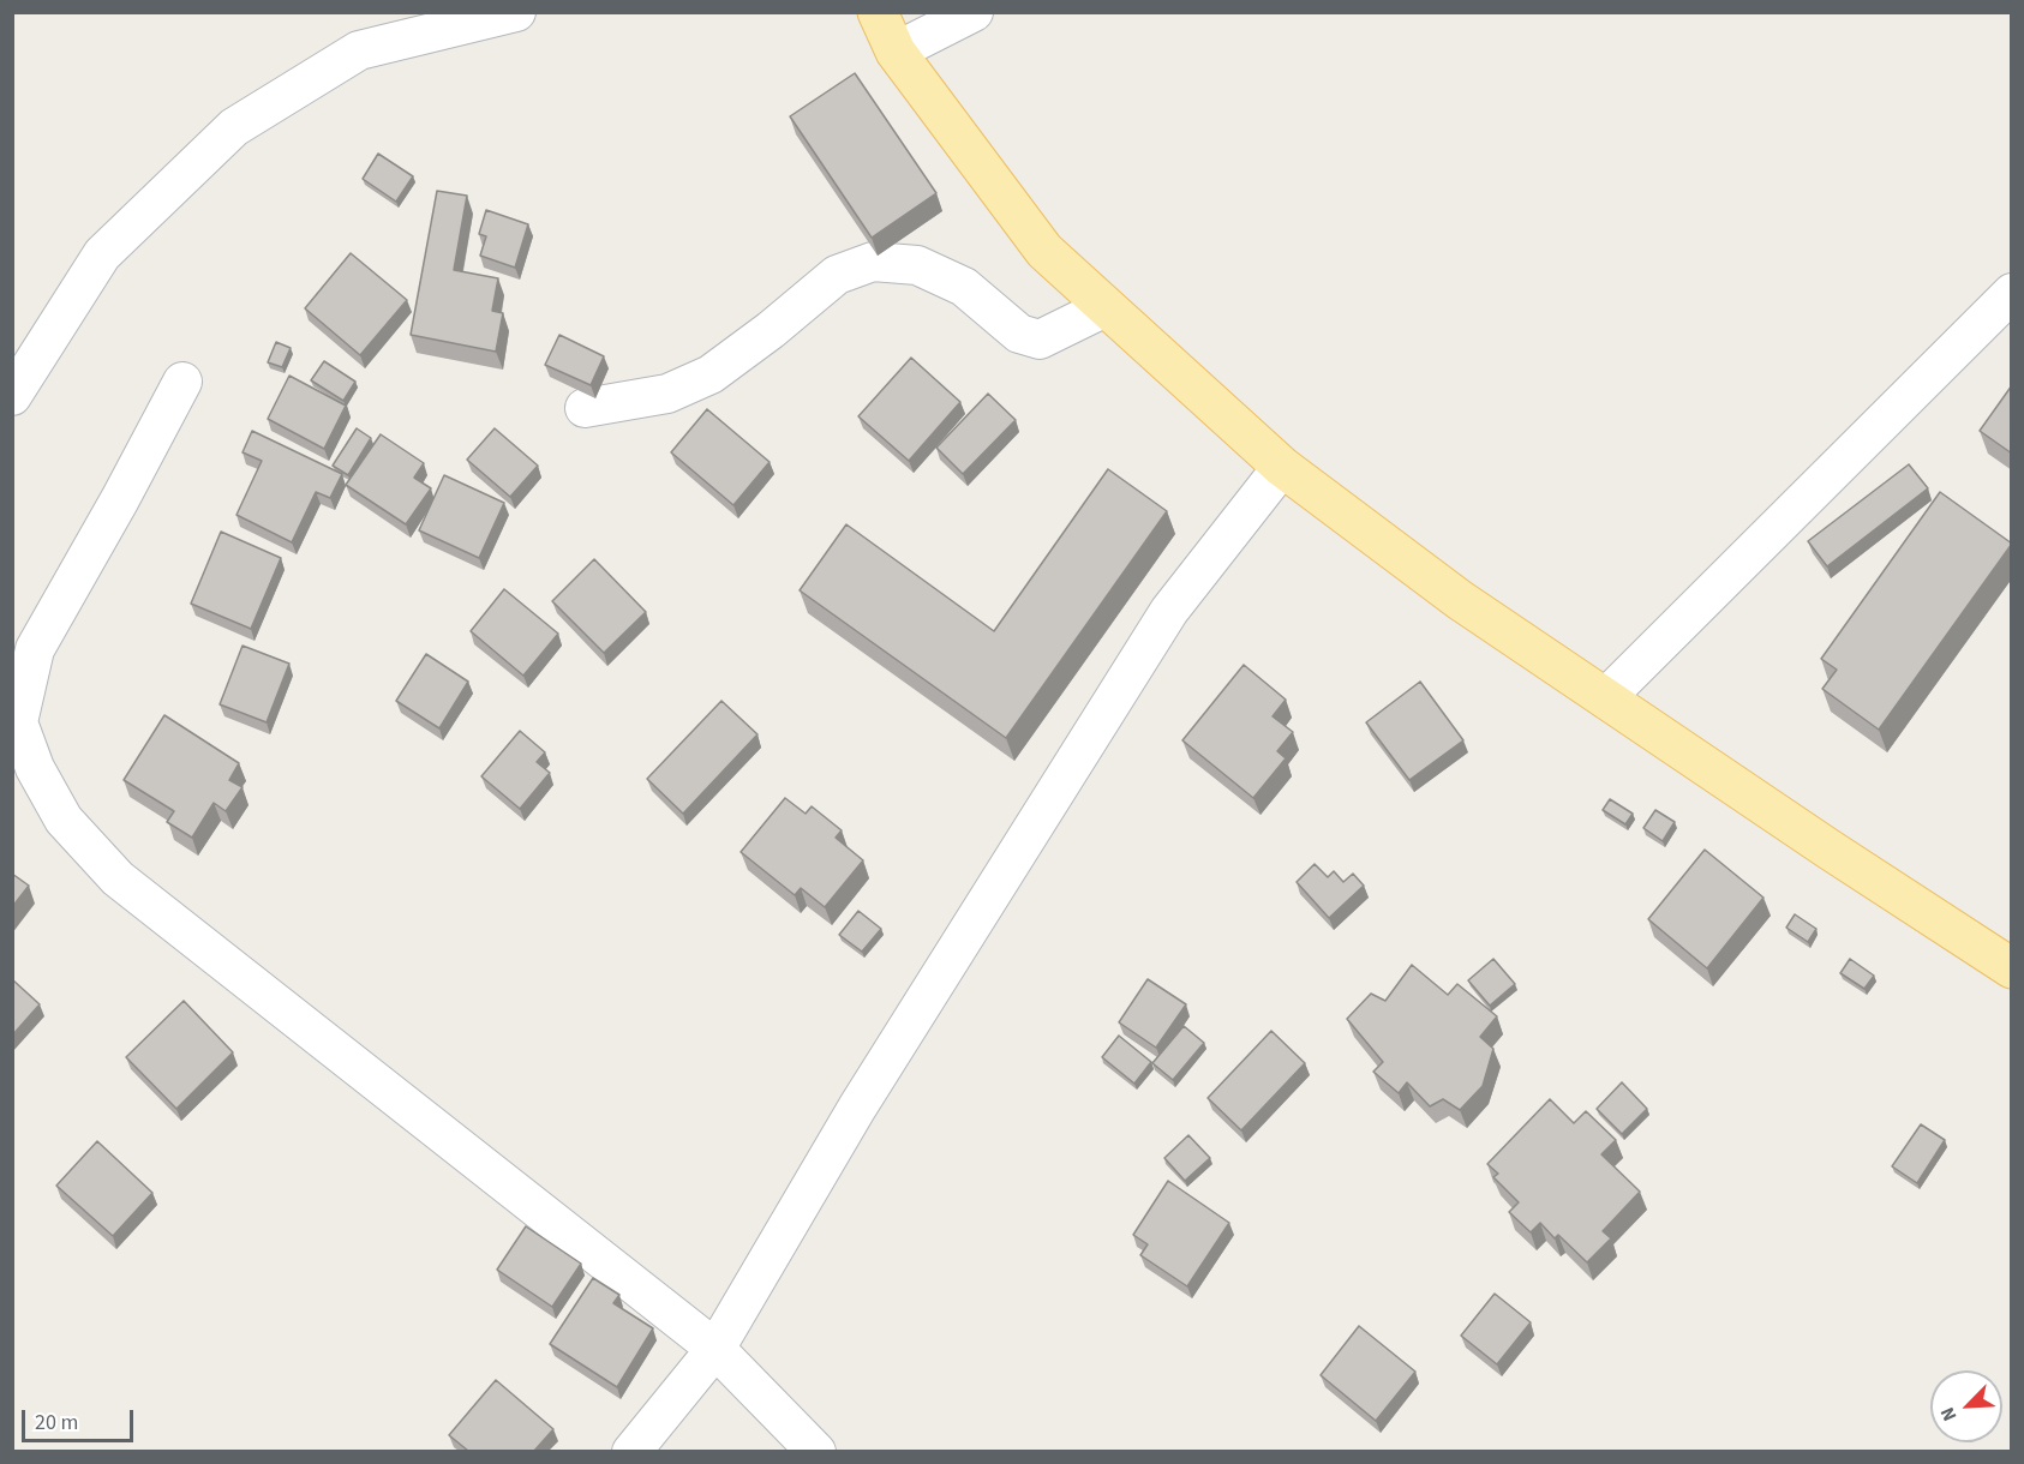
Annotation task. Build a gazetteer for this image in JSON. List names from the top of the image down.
{
  "scale_bar": "20 m",
  "north": "bottom left"
}
